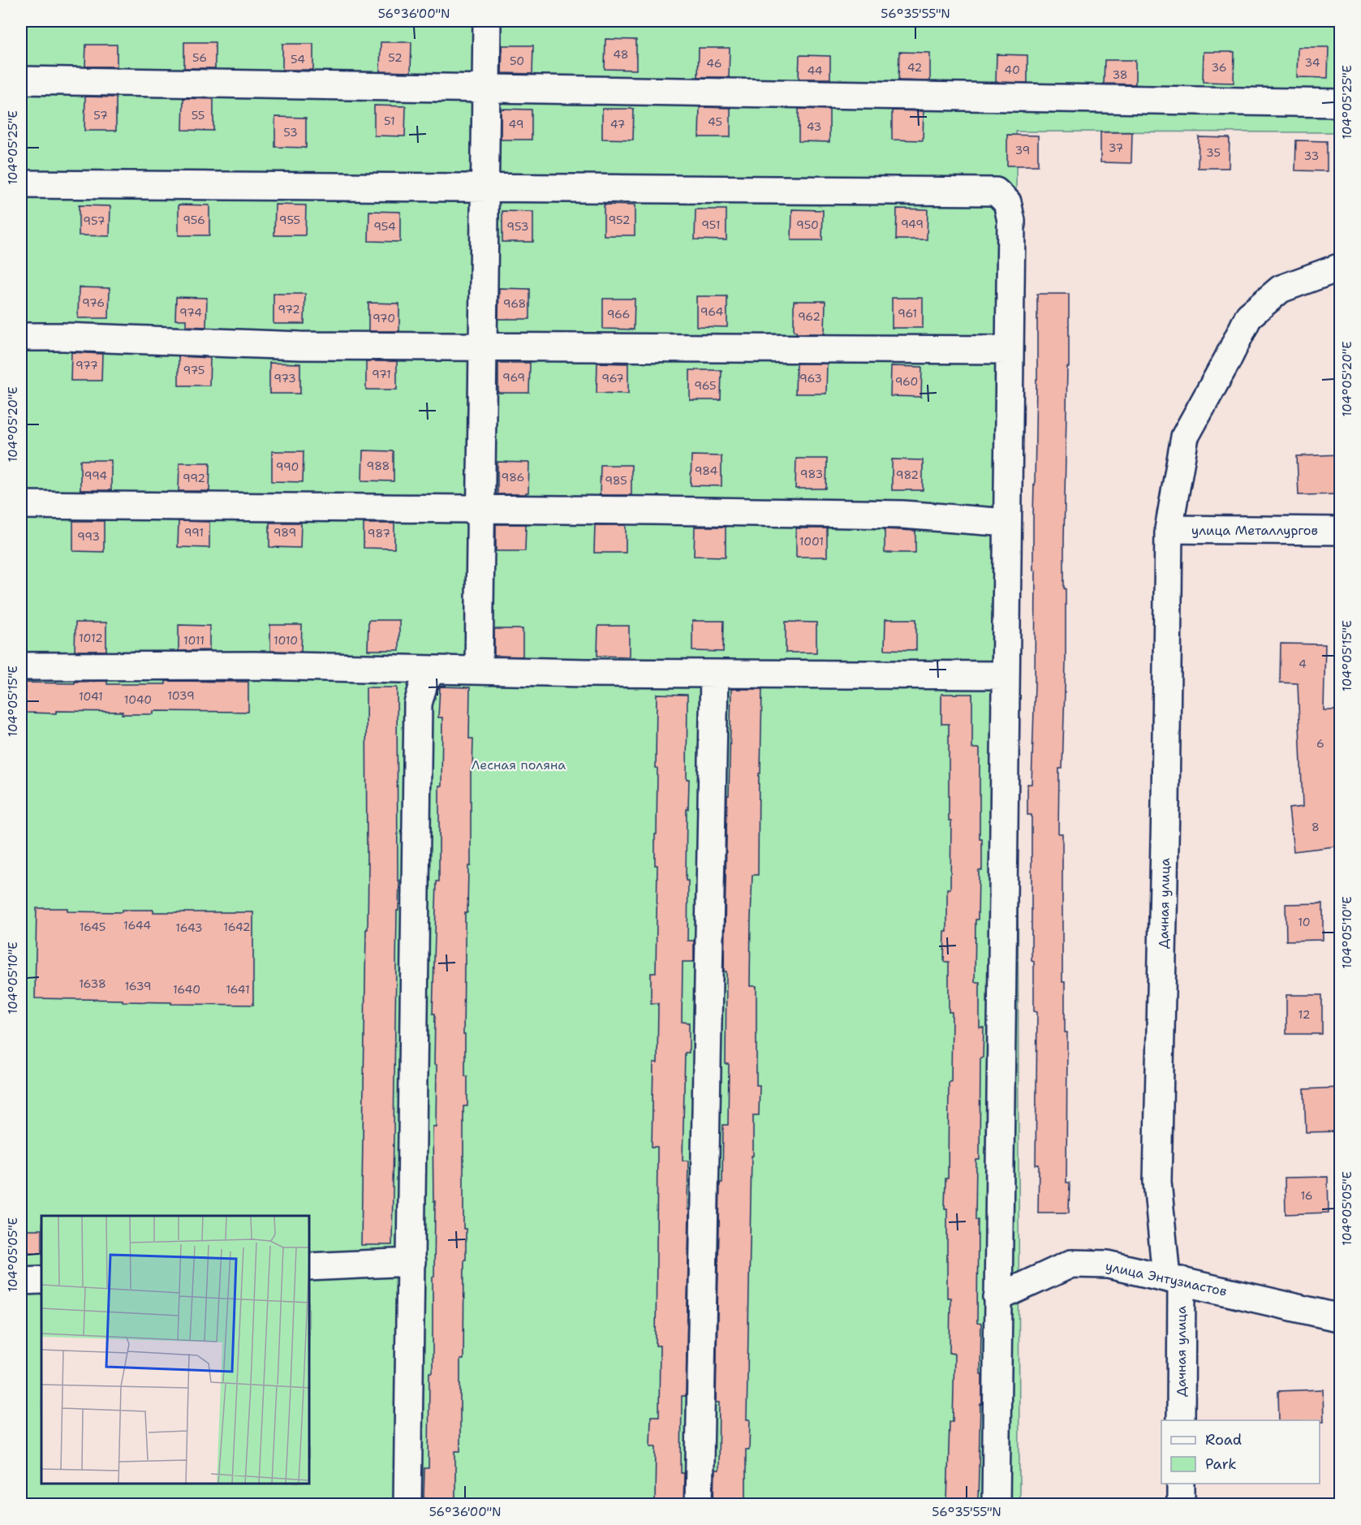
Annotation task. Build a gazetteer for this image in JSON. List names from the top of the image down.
{
  "streets": {
    "street": ["улица Металлургов", "Дачная улица", "улица Энтузиастов"]
  },
  "crossings": [
    ["улица Металлургов", "Дачная улица"],
    ["Дачная улица", "улица Энтузиастов"]
  ],
  "parks": ["Лесная поляна"],
  "house_numbers": [
    "48",
    "56",
    "52",
    "54",
    "50",
    "34",
    "46",
    "42",
    "36",
    "40",
    "44",
    "38",
    "57",
    "55",
    "51",
    "45",
    "49",
    "47",
    "43",
    "53",
    "37",
    "39",
    "35",
    "33",
    "956",
    "955",
    "952",
    "957",
    "949",
    "951",
    "950",
    "954",
    "953",
    "976",
    "968",
    "972",
    "964",
    "974",
    "961",
    "966",
    "962",
    "970",
    "977",
    "975",
    "971",
    "969",
    "973",
    "967",
    "963",
    "960",
    "965",
    "988",
    "990",
    "984",
    "983",
    "982",
    "994",
    "986",
    "992",
    "985",
    "991",
    "989",
    "987",
    "993",
    "1001",
    "1012",
    "1011",
    "1010",
    "4",
    "1039",
    "1041",
    "1040",
    "6",
    "8",
    "10",
    "1644",
    "1645",
    "1642",
    "1643",
    "1638",
    "1639",
    "1640",
    "1641",
    "12",
    "16"
  ],
  "legend": ["Road", "Park"],
  "coordinates": [
    "56°36'00\"N",
    "56°35'55\"N",
    "104°05'25\"E",
    "104°05'20\"E",
    "104°05'15\"E",
    "104°05'10\"E",
    "104°05'05\"E"
  ]
}
